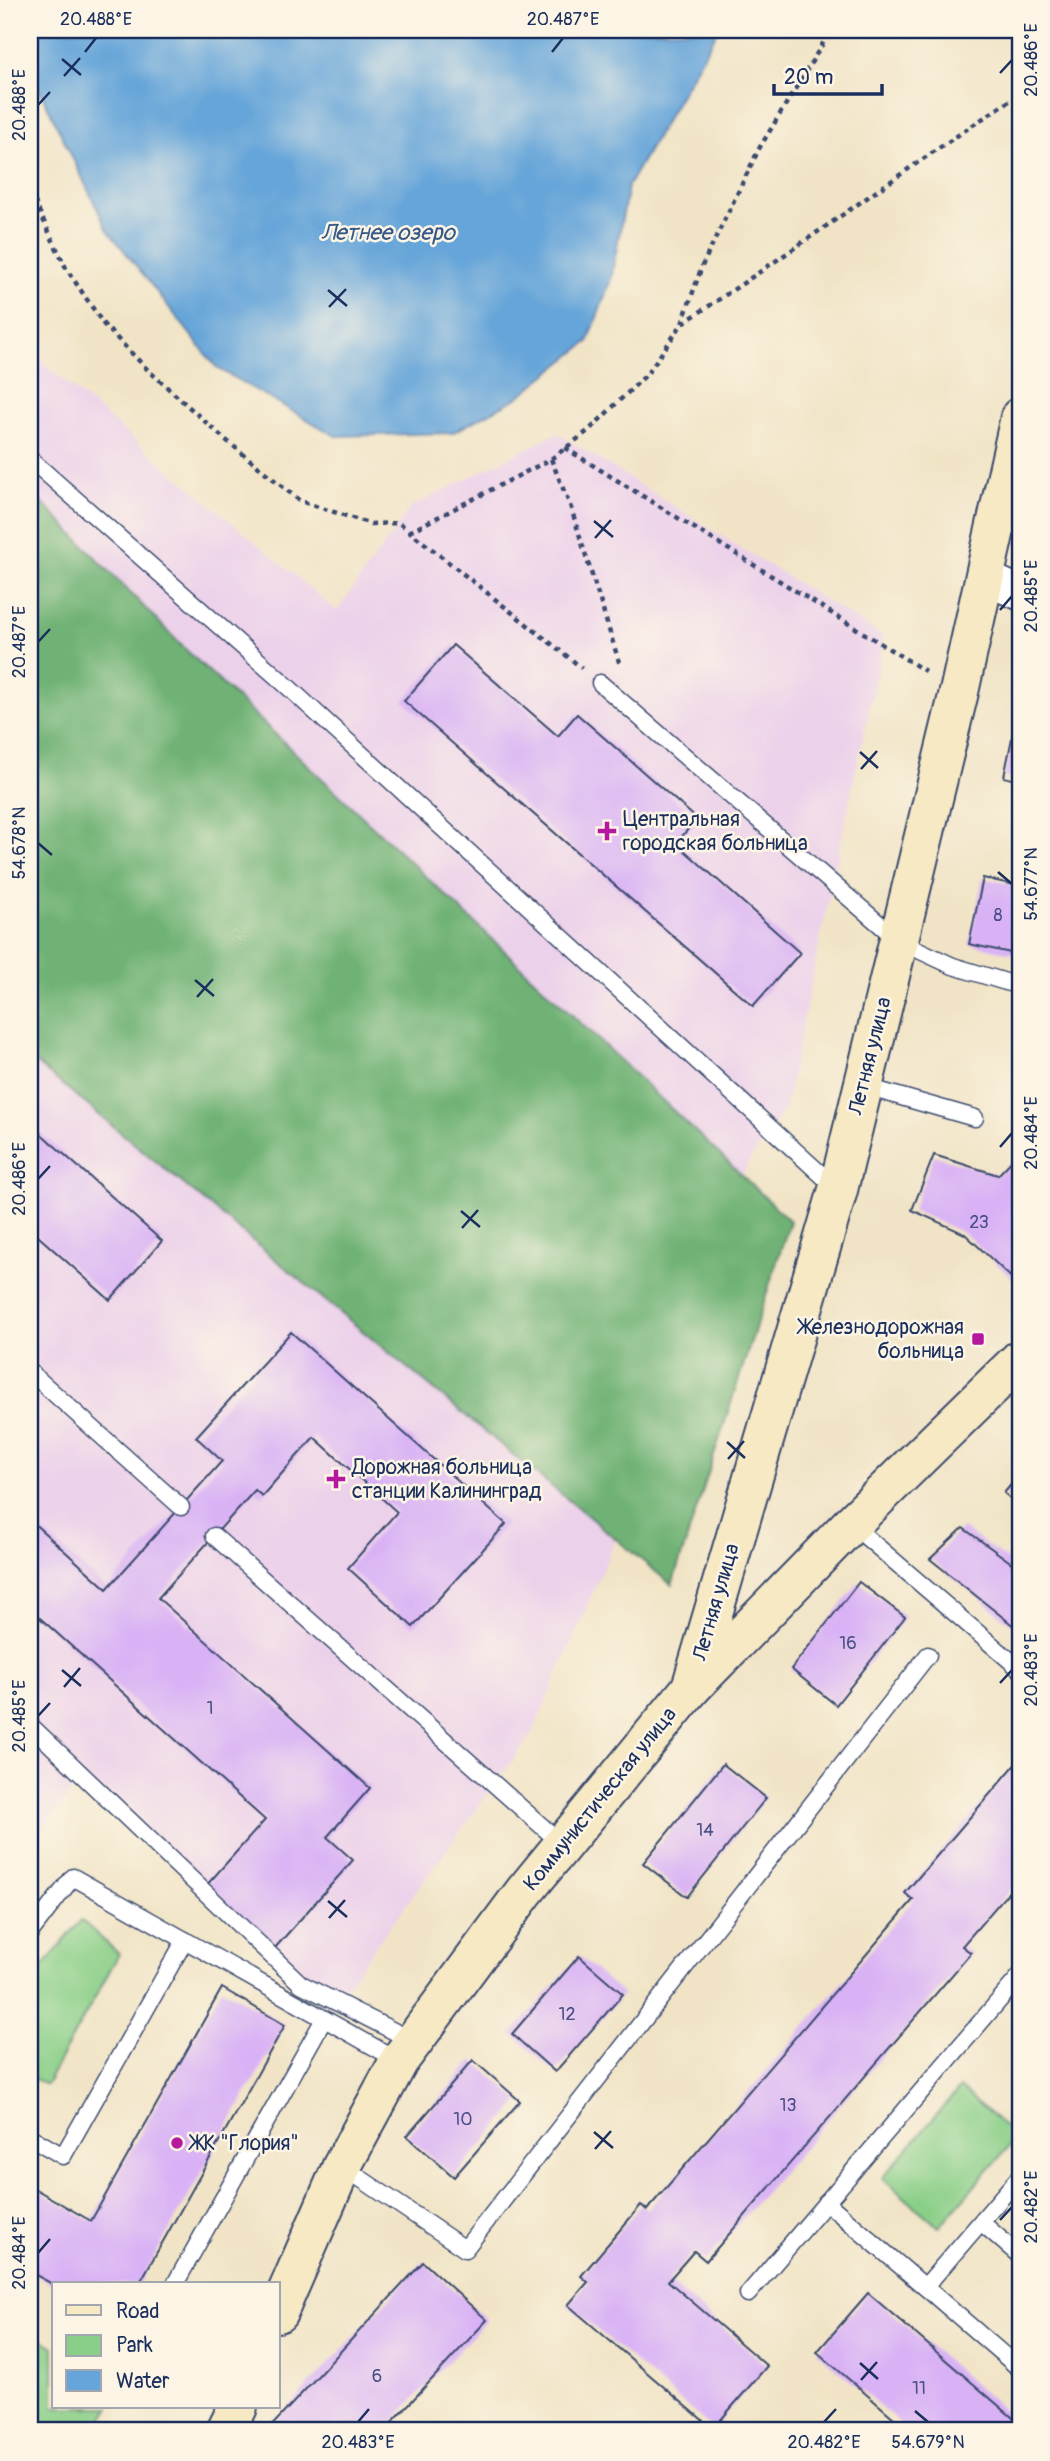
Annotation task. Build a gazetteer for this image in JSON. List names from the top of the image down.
{
  "streets": {
    "street": ["Летняя улица", "Коммунистическая улица"]
  },
  "crossings": [
    ["Летняя улица", "Коммунистическая улица"]
  ],
  "water": ["Летнее озеро"],
  "places": {
    "health": ["Центральная городская больница", "Дорожная больница станции Калининград"],
    "transit": ["Железнодорожная больница"],
    "other": ["ЖК \"Глория\""]
  },
  "house_numbers": [
    "8",
    "23",
    "16",
    "1",
    "14",
    "12",
    "13",
    "10",
    "6",
    "11"
  ],
  "legend": ["Road", "Park", "Water"],
  "scale_bar": "20 m",
  "coordinates": [
    "20.488°E",
    "20.487°E",
    "20.486°E",
    "20.485°E",
    "54.678°N",
    "54.677°N",
    "20.484°E",
    "20.483°E",
    "20.482°E",
    "54.679°N"
  ]
}
